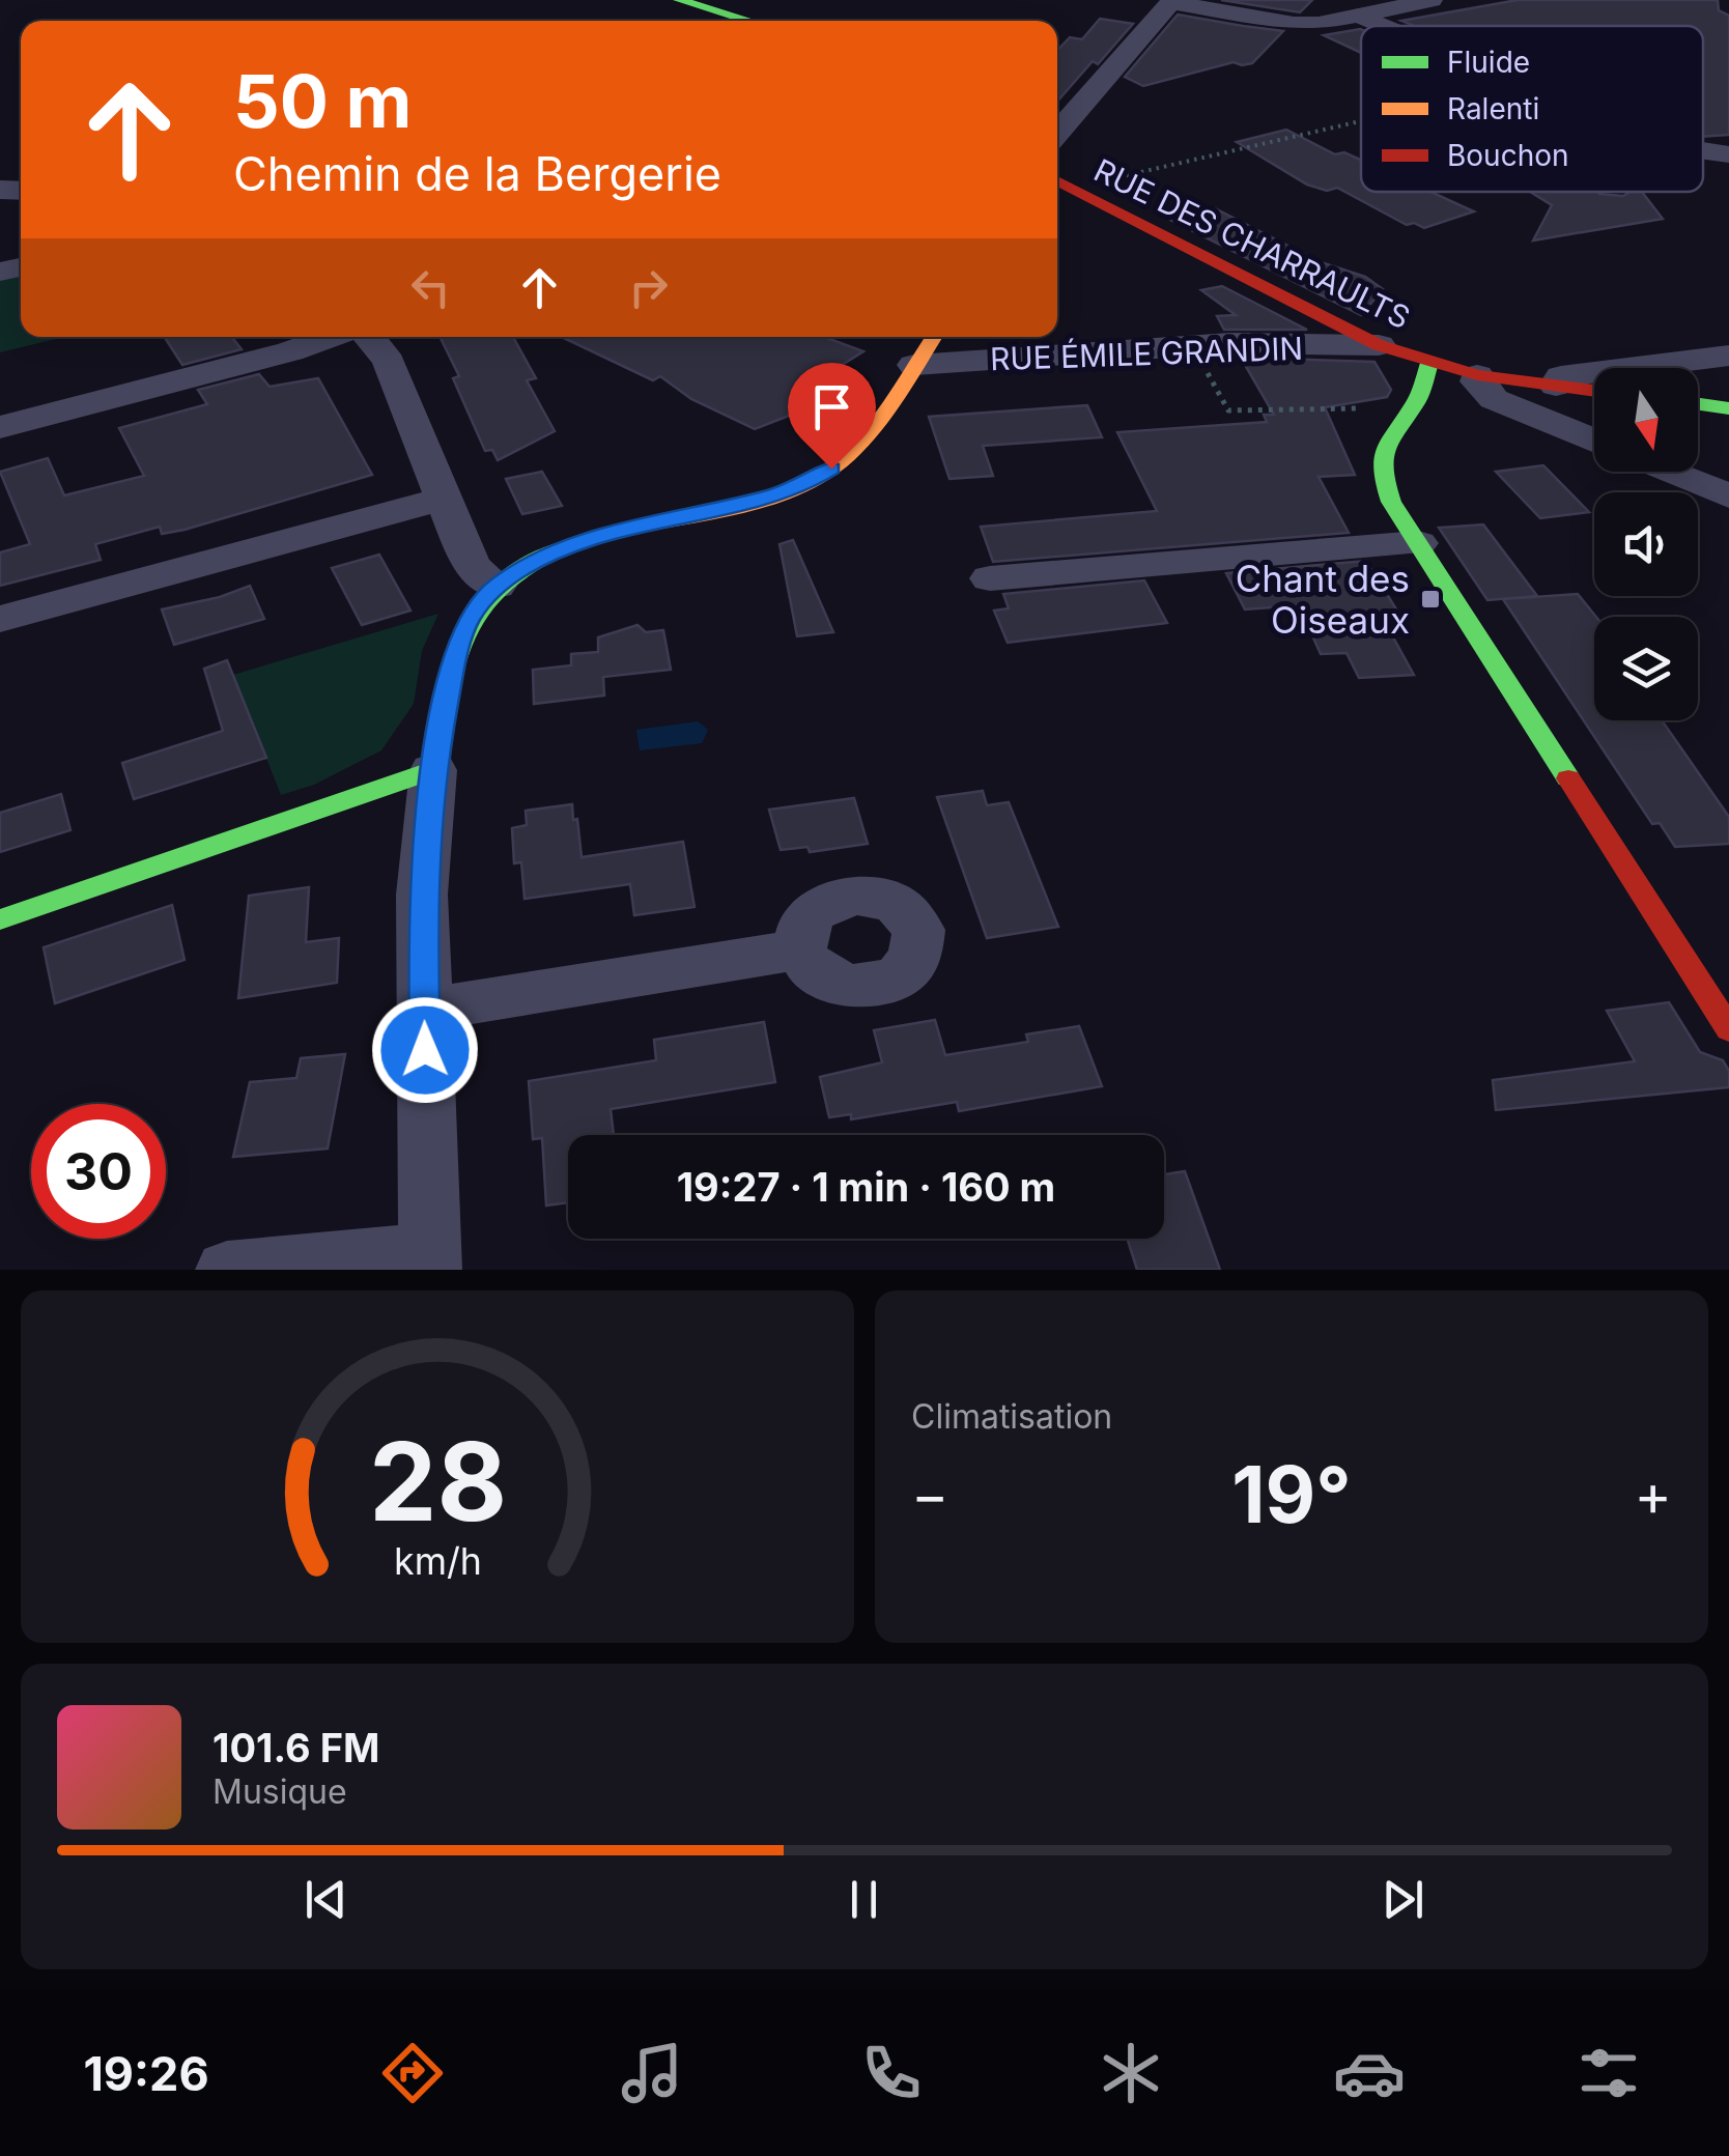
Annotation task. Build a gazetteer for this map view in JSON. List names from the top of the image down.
{
  "streets": {
    "street": ["RUE DES CHARRAULTS", "RUE ÉMILE GRANDIN"]
  },
  "crossings": [
    ["RUE DES CHARRAULTS", "RUE ÉMILE GRANDIN"]
  ],
  "places": {
    "transit": ["Chant des Oiseaux"]
  },
  "legend": ["Fluide", "Ralenti", "Bouchon"],
  "north": "bottom",
  "page": {
    "turn": ["50 m", "Chemin de la Bergerie"],
    "limit": "30",
    "trip": "19:27 · 1 min · 160 m",
    "tile": "Climatisation",
    "heat": ["−", "19°", "+"],
    "song": ["101.6 FM", "Musique"],
    "tabs": "19:26",
    "gauge": ["28", "km/h"]
  }
}
